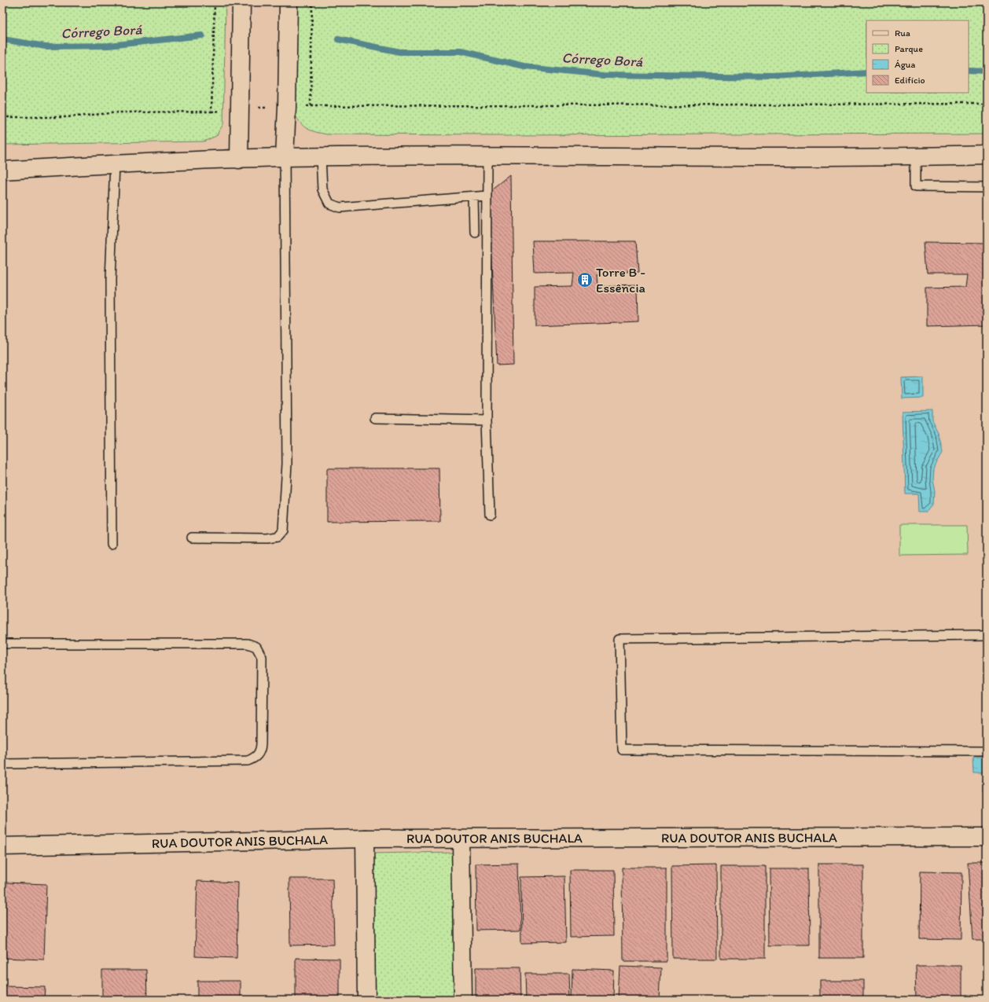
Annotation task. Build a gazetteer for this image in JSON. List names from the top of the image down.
{
  "streets": {
    "main road": ["RUA DOUTOR ANIS BUCHALA"]
  },
  "water": ["Córrego Borá"],
  "places": {
    "building": ["Torre B - Essência"]
  },
  "legend": [
    "Rua",
    "Parque",
    "Água",
    "Edifício"
  ]
}
